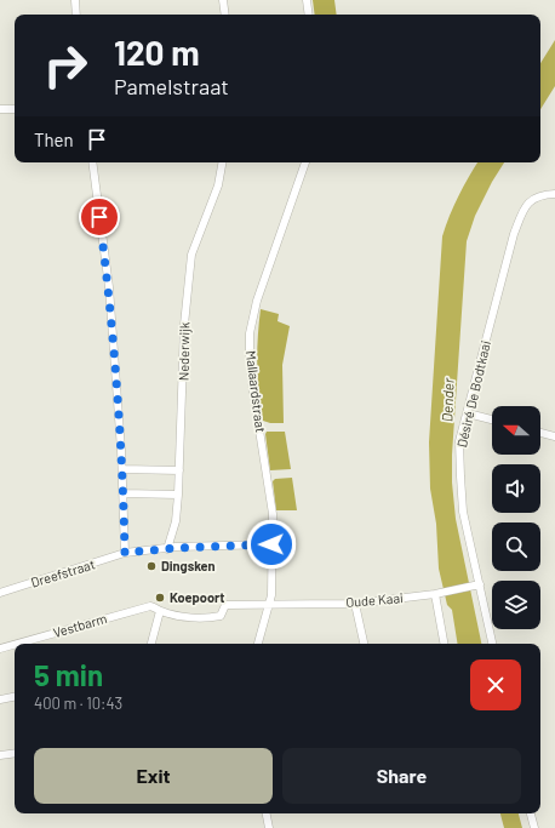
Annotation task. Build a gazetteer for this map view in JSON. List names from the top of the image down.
{
  "streets": {
    "street": [
      "Nederwijk",
      "Mallaardstraat",
      "Désiré De Bodtkaai",
      "Dreefstraat",
      "Oude Kaai",
      "Vestbarm"
    ]
  },
  "crossings": [
    ["Nederwijk", "Dreefstraat"],
    ["Mallaardstraat", "Dreefstraat"],
    ["Mallaardstraat", "Oude Kaai"],
    ["Désiré De Bodtkaai", "Oude Kaai"],
    ["Oude Kaai", "Vestbarm"]
  ],
  "water": ["Dender"],
  "places": ["Dingsken", "Koepoort"],
  "north": "left",
  "page": {
    "turn": ["120 m", "Pamelstraat"],
    "then": "Then",
    "heading": ["5 min", "400 m · 10:43"],
    "buttons": ["Exit", "Share"]
  }
}
